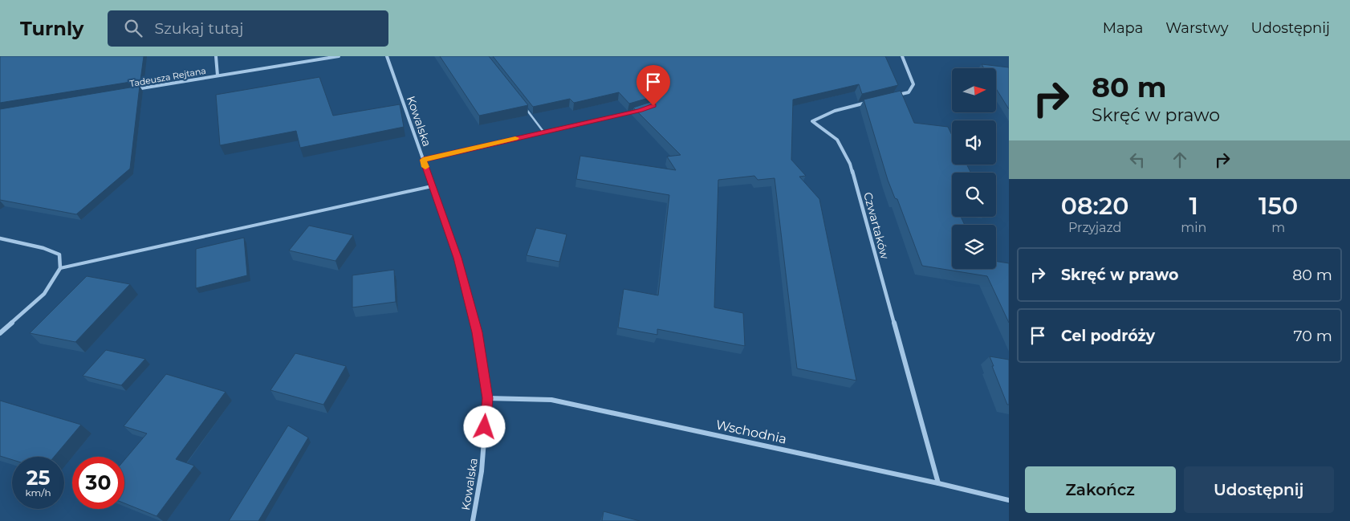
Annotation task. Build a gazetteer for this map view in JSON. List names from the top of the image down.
{
  "streets": {
    "street": [
      "Tadeusza Rejtana",
      "Kowalska",
      "Czwartaków",
      "Wschodnia"
    ]
  },
  "crossings": [
    ["Kowalska", "Wschodnia"],
    ["Czwartaków", "Wschodnia"]
  ],
  "north": "right",
  "page": {
    "header": "Turnly",
    "search": "Szukaj tutaj",
    "nav": ["Mapa", "Warstwy", "Udostępnij"],
    "turn": ["80 m", "Skręć w prawo"],
    "eta": [
      "08:20",
      "Przyjazd",
      "1",
      "min",
      "150",
      "m"
    ],
    "list": [
      {
        "name": "Skręć w prawo",
        "value": "80 m"
      },
      {
        "name": "Cel podróży",
        "value": "70 m"
      }
    ],
    "speed": "25 km/h",
    "limit": "30",
    "buttons": ["Zakończ", "Udostępnij"]
  }
}
